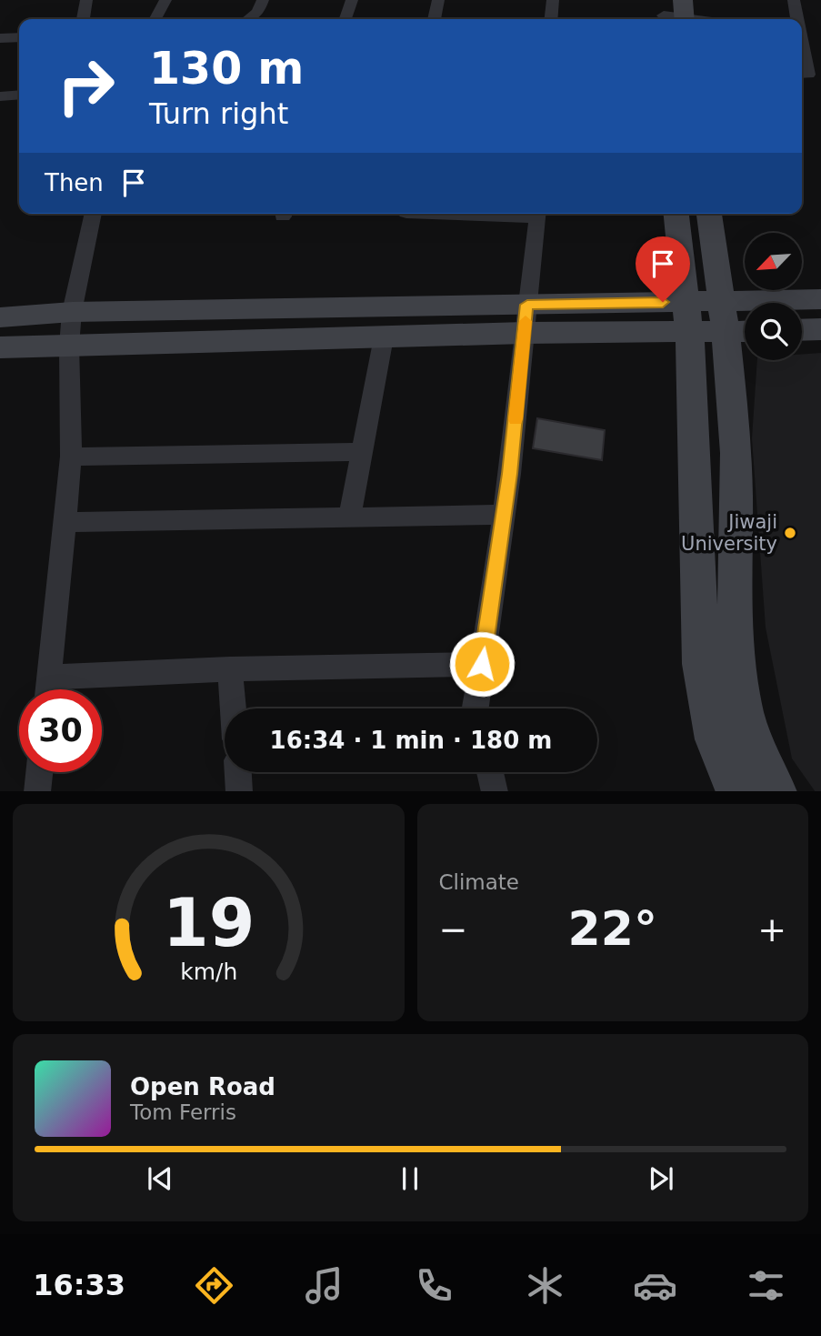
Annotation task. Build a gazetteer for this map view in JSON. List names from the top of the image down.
{
  "places": ["Jiwaji University"],
  "north": "bottom left",
  "page": {
    "turn": ["130 m", "Turn right"],
    "then": "Then",
    "limit": "30",
    "trip": "16:34 · 1 min · 180 m",
    "tile": "Climate",
    "heat": ["−", "22°", "+"],
    "song": ["Open Road", "Tom Ferris"],
    "tabs": "16:33",
    "gauge": ["19", "km/h"]
  }
}
